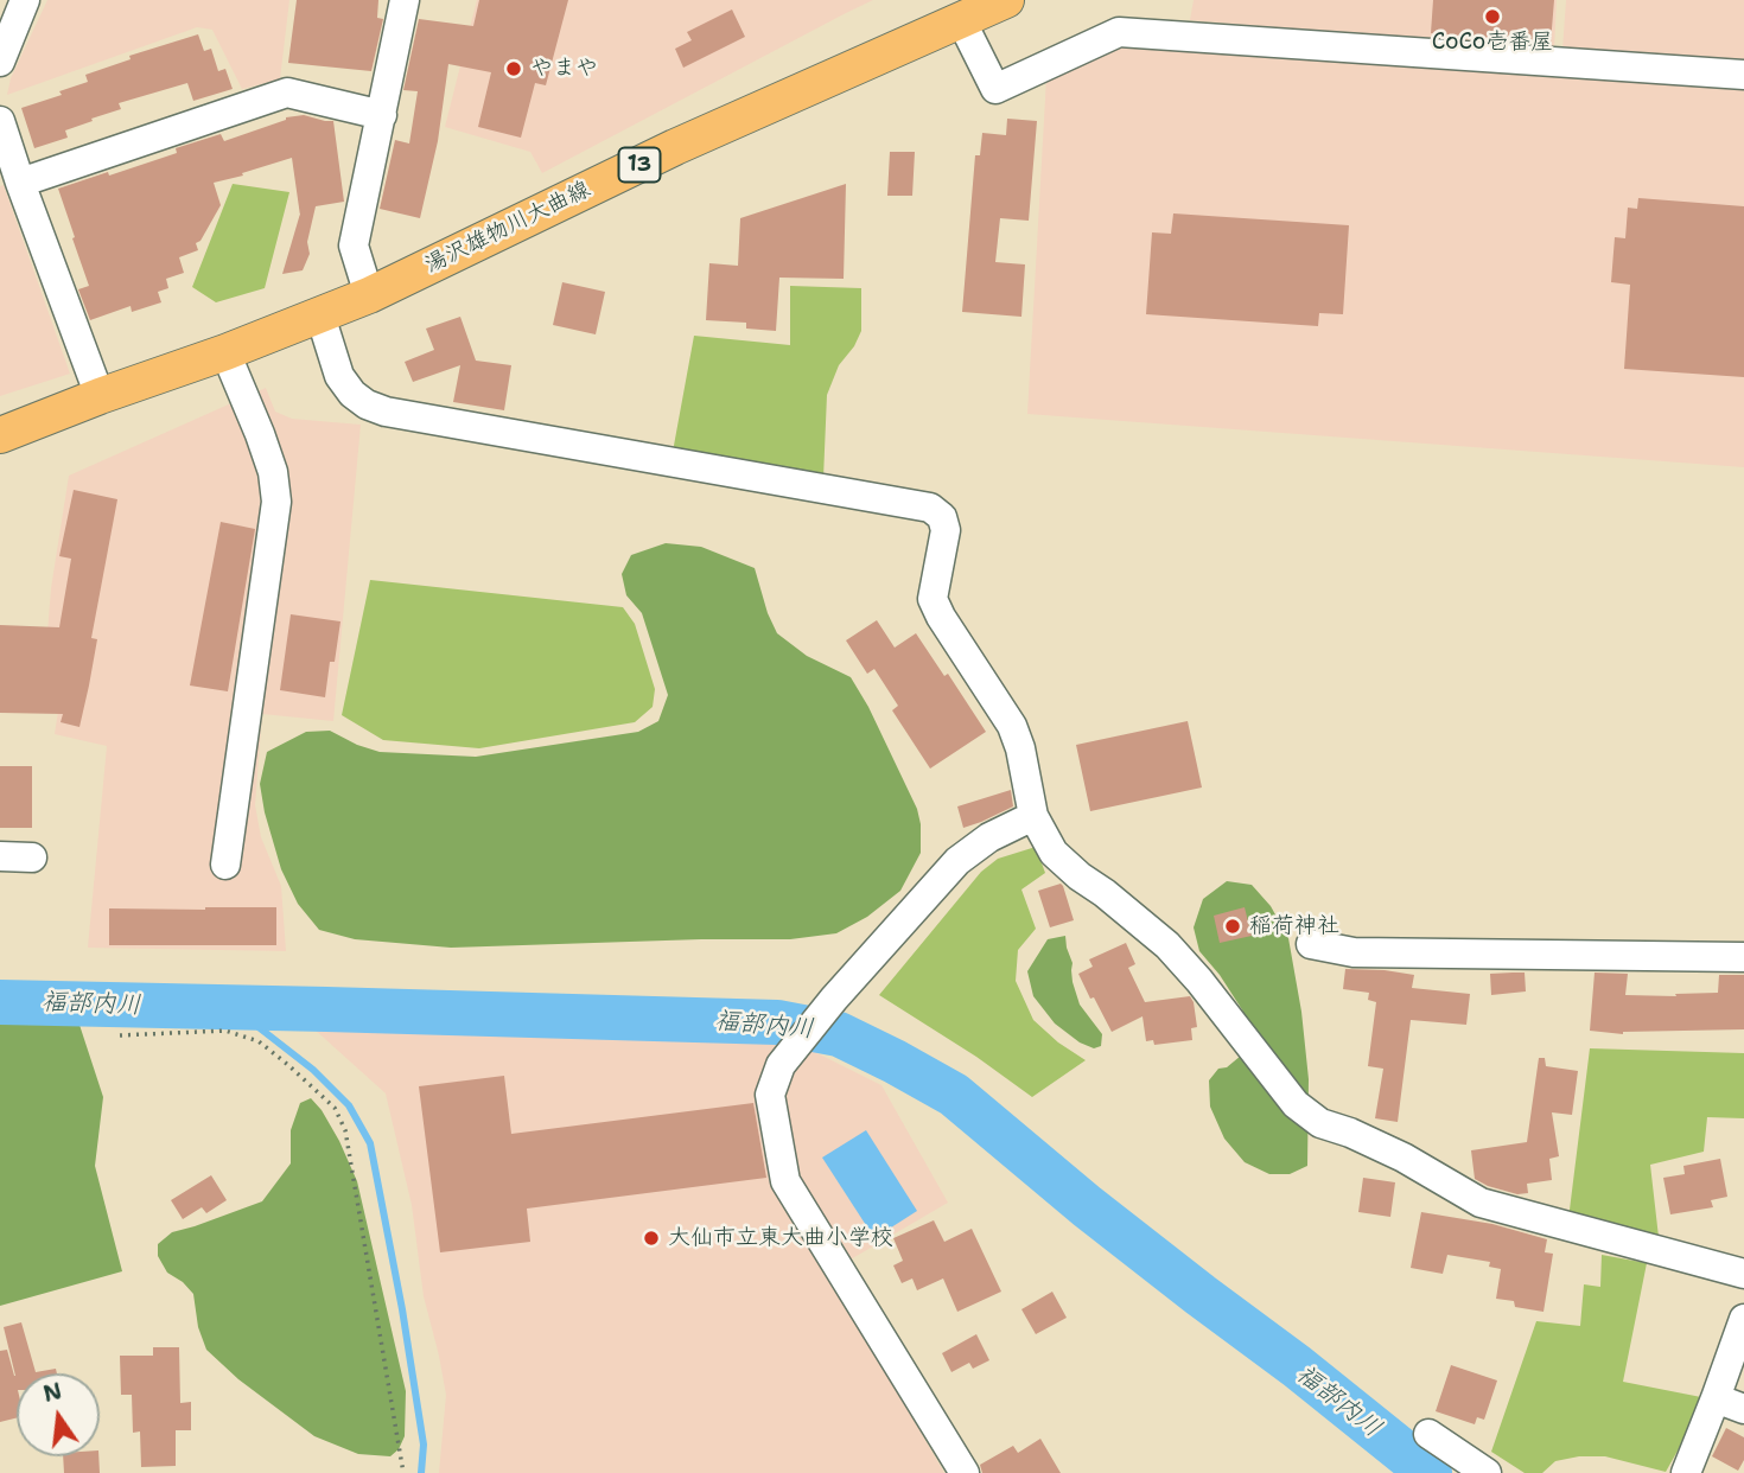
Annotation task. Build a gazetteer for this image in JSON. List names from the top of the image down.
{
  "streets": {
    "main road": ["13", "湯沢雄物川大曲線"]
  },
  "water": ["福部内川"],
  "places": [
    "CoCo壱番屋",
    "やまや",
    "稲荷神社",
    "大仙市立東大曲小学校"
  ],
  "north": "top"
}
